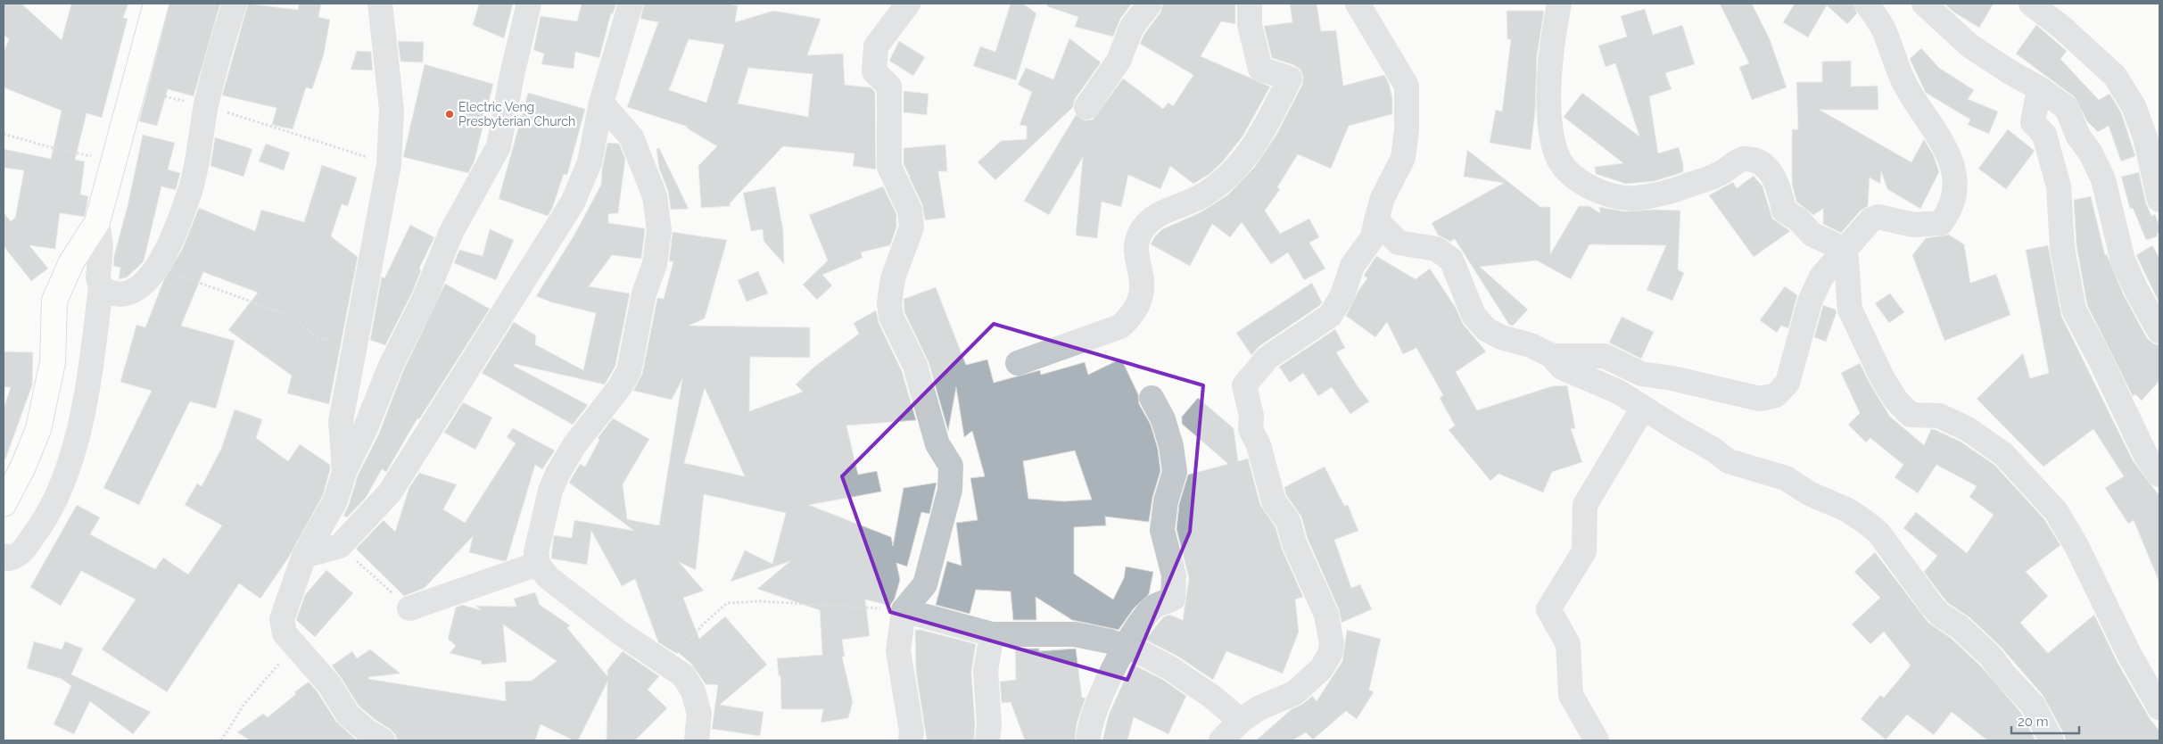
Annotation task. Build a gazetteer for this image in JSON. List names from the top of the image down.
{
  "places": ["Electric Veng Presbyterian Church"],
  "scale_bar": "20 m"
}
